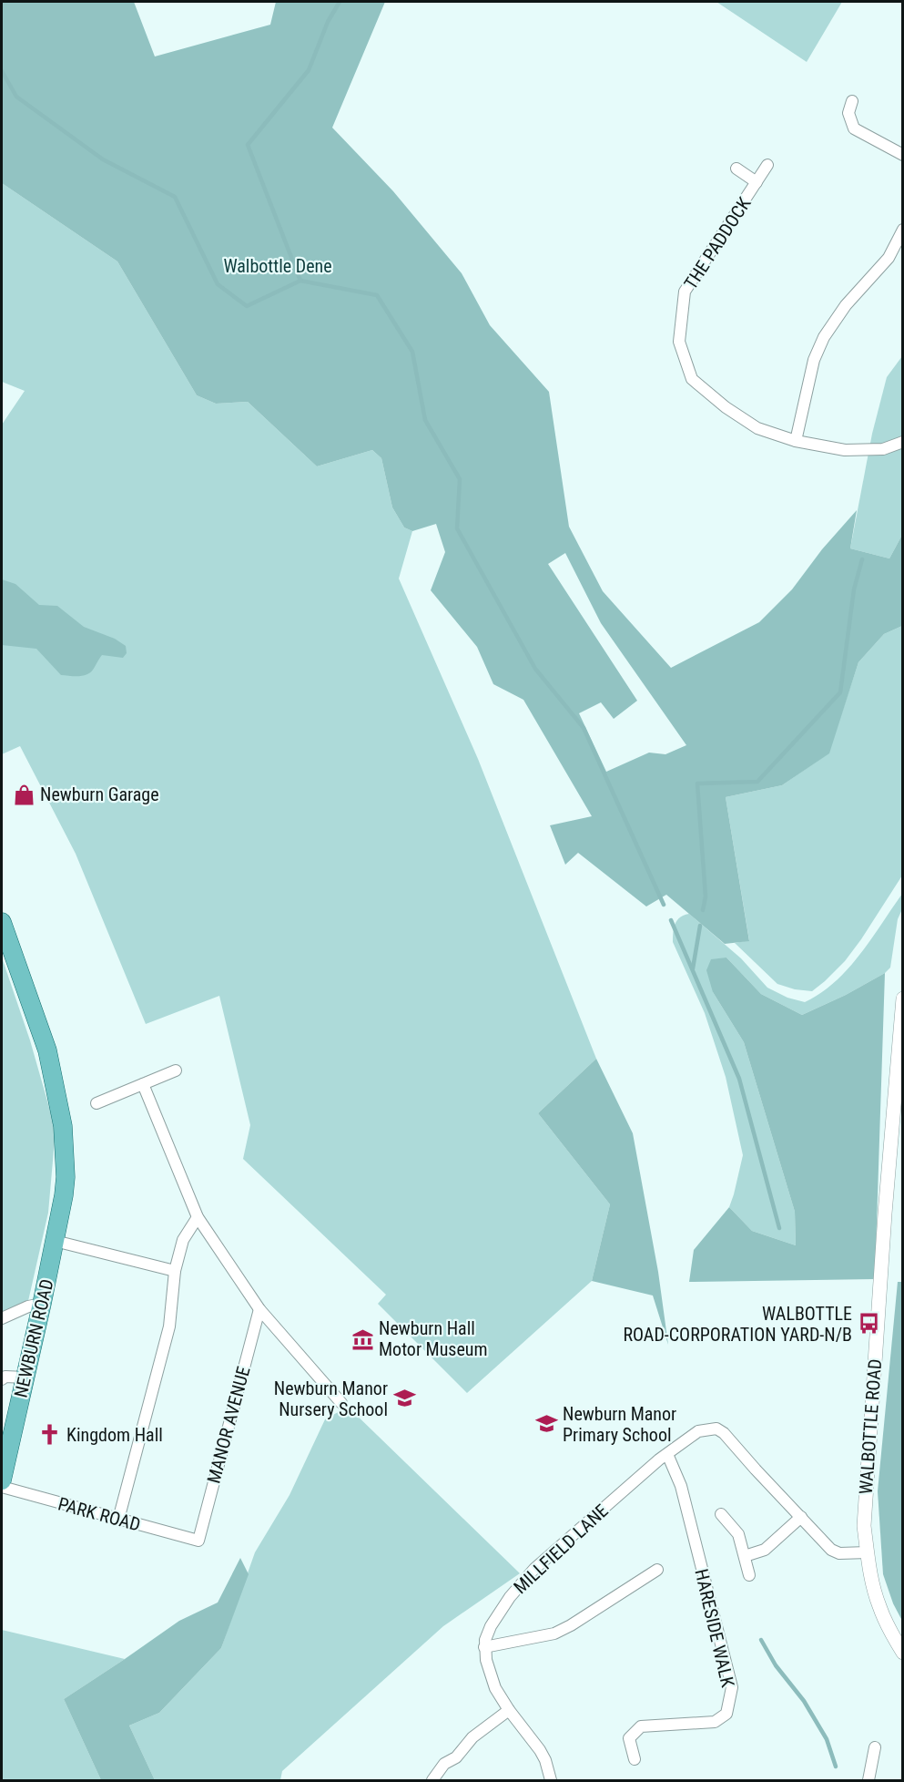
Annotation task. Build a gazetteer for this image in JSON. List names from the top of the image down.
{
  "streets": {
    "main road": ["NEWBURN ROAD"],
    "street": [
      "THE PADDOCK",
      "MANOR AVENUE",
      "WALBOTTLE ROAD",
      "PARK ROAD",
      "MILLFIELD LANE",
      "HARESIDE WALK"
    ]
  },
  "crossings": [
    ["MANOR AVENUE", "PARK ROAD"],
    ["MILLFIELD LANE", "HARESIDE WALK"]
  ],
  "parks": ["Walbottle Dene"],
  "places": {
    "shop": ["Newburn Garage"],
    "bus stop": ["WALBOTTLE ROAD-CORPORATION YARD-N/B"],
    "museum": ["Newburn Hall Motor Museum"],
    "school or university": ["Newburn Manor Nursery School", "Newburn Manor Primary School"],
    "church": ["Kingdom Hall"]
  }
}
